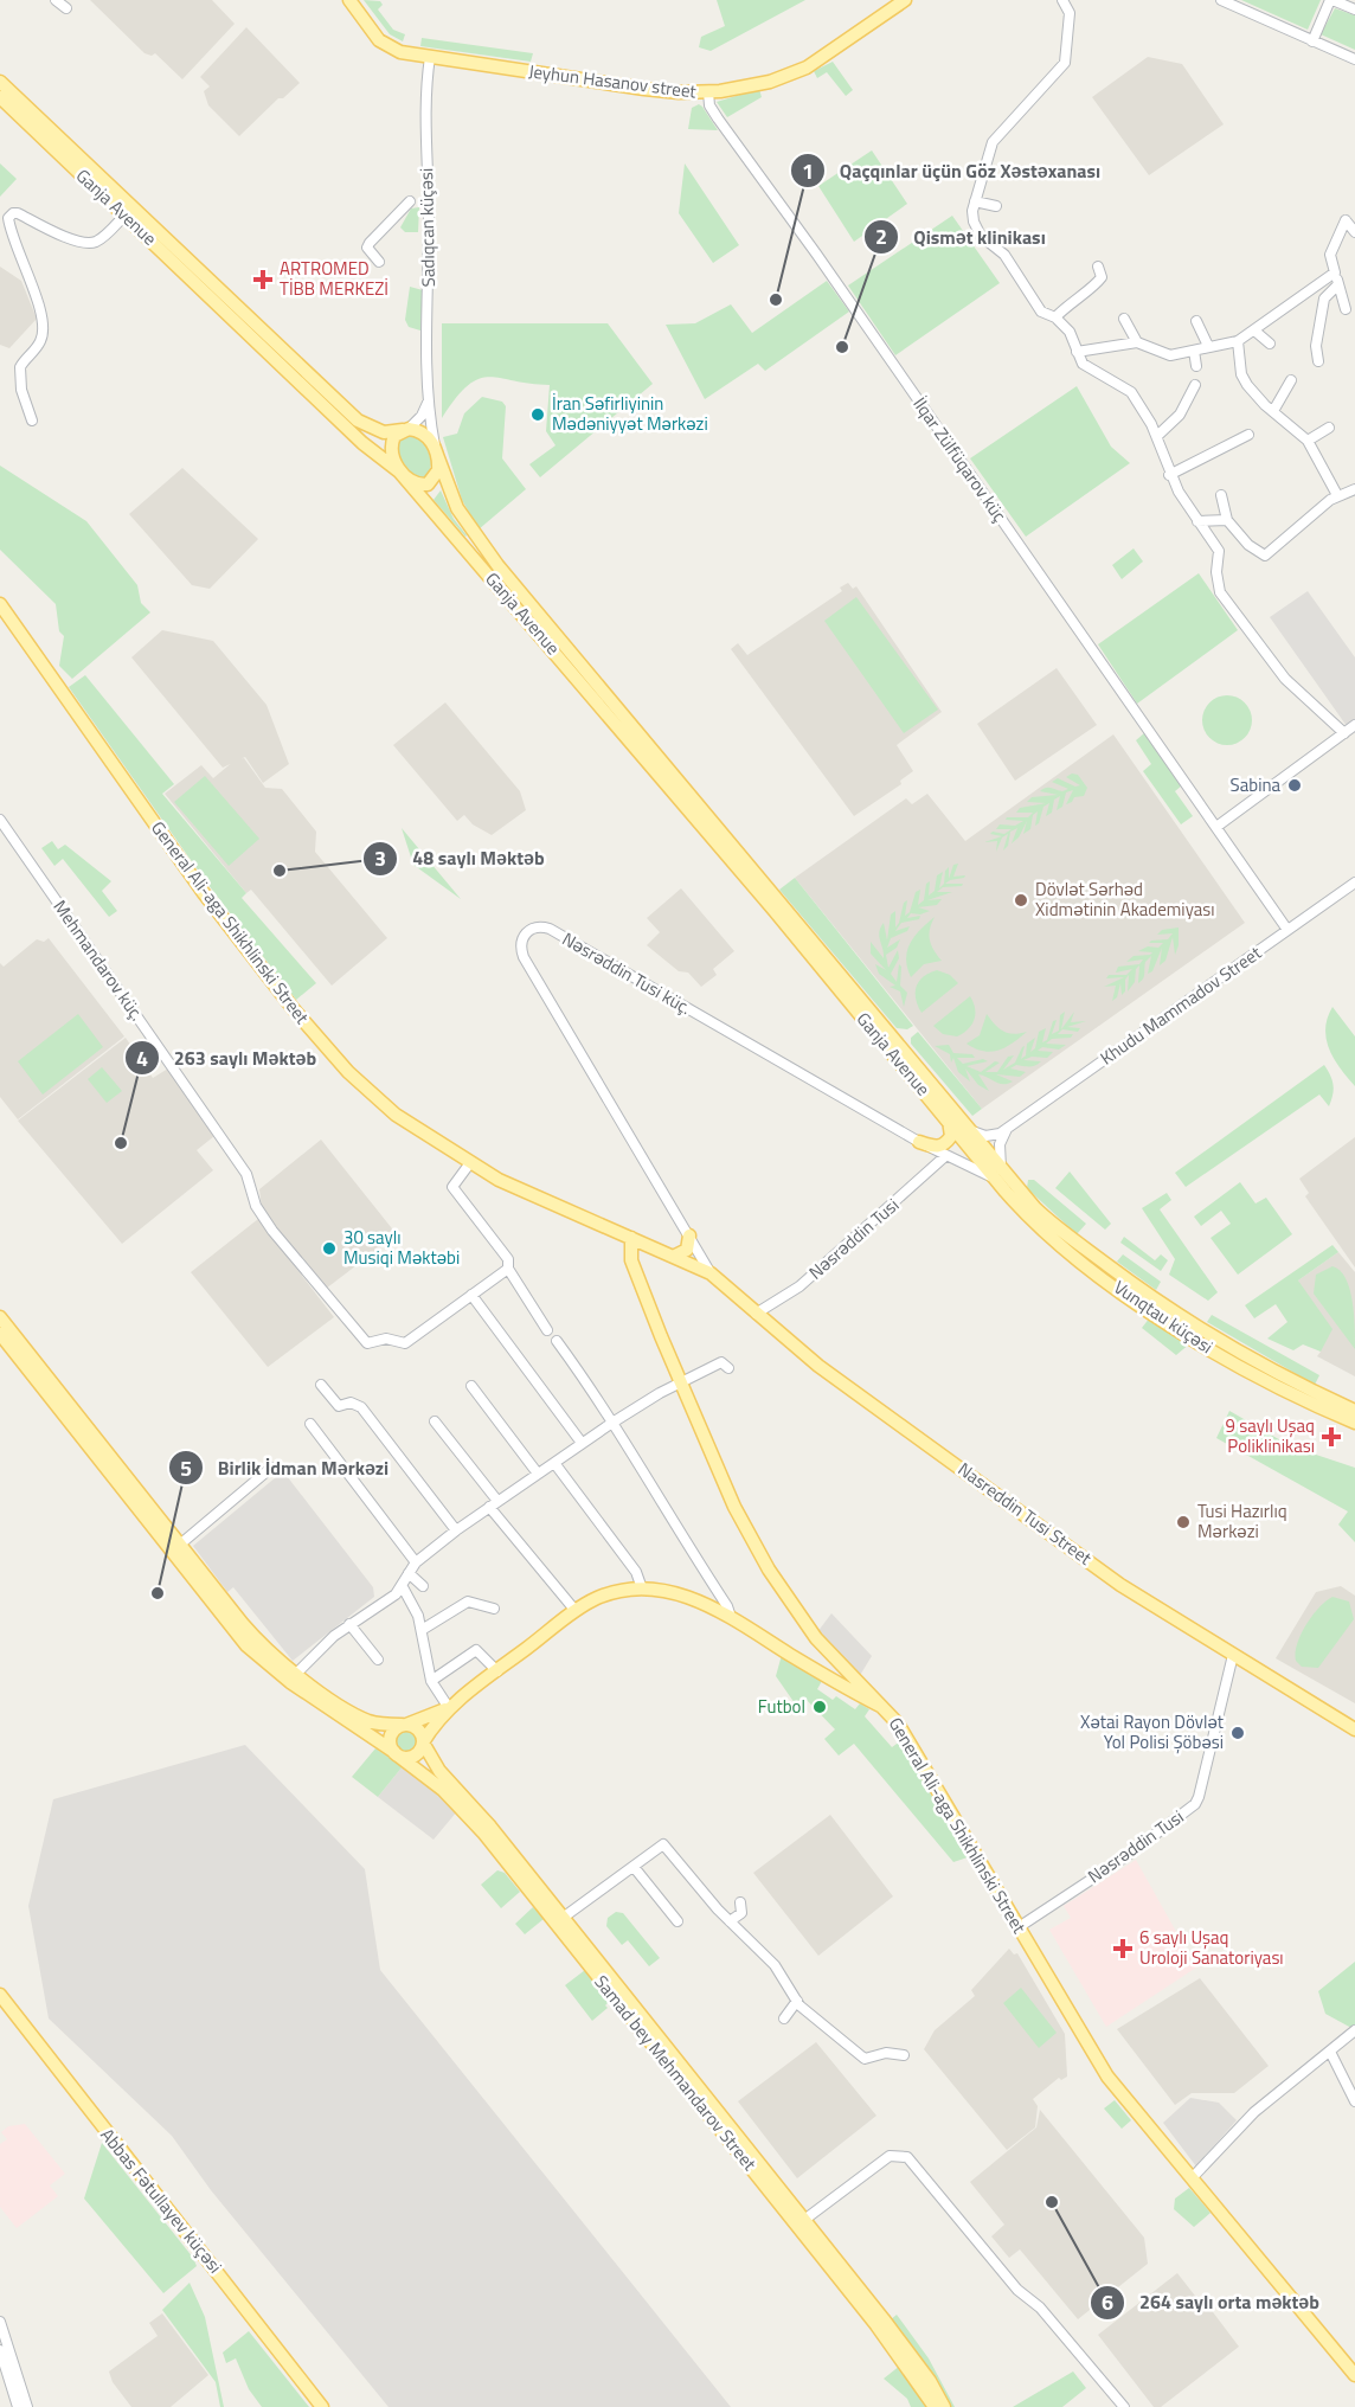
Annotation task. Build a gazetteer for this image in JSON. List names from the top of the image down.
{
  "streets": {
    "main road": [
      "Jeyhun Hasanov street",
      "Ganja Avenue",
      "General Ali-aga Shikhlinski Street",
      "Vunqtau küçəsi",
      "Nasreddin Tusi Street",
      "Samad bey Mehmandarov Street",
      "Abbas Fətullayev küçəsi"
    ],
    "street": [
      "Sadıqcan küçəsi",
      "İlqar Zülfüqarov küç",
      "Mehmandarov küç.",
      "Nəsrəddin Tusi küç.",
      "Khudu Mammadov Street",
      "Nəsrəddin Tusi"
    ]
  },
  "crossings": [
    ["Jeyhun Hasanov street", "Sadıqcan küçəsi"],
    ["Jeyhun Hasanov street", "İlqar Zülfüqarov küç"],
    ["Ganja Avenue", "Sadıqcan küçəsi"],
    ["Ganja Avenue", "Vunqtau küçəsi"],
    ["İlqar Zülfüqarov küç", "Khudu Mammadov Street"],
    ["General Ali-aga Shikhlinski Street", "Nəsrəddin Tusi küç."],
    ["General Ali-aga Shikhlinski Street", "Nəsrəddin Tusi"],
    ["General Ali-aga Shikhlinski Street", "Nasreddin Tusi Street"],
    ["Nəsrəddin Tusi küç.", "Nasreddin Tusi Street"],
    ["Nəsrəddin Tusi", "Nasreddin Tusi Street"]
  ],
  "places": {
    "health": ["ARTROMED TİBB MERKEZİ", "9 saylı Uşaq Poliklinikası", "6 saylı Uşaq Uroloji Sanatoriyası"],
    "other": [
      "Qaçqınlar üçün Göz Xəstəxanası",
      "Qismət klinikası",
      "İran Səfirliyinin Mədəniyyət Mərkəzi",
      "Sabina",
      "48 saylı Məktəb",
      "Dövlət Sərhəd Xidmətinin Akademiyası",
      "263 saylı Məktəb",
      "30 saylı Musiqi Məktəbi",
      "Tusi Hazırlıq Mərkəzi",
      "Birlik İdman Mərkəzi",
      "Futbol",
      "Xətai Rayon Dövlət Yol Polisi Şöbəsi",
      "264 saylı orta məktəb"
    ]
  }
}
